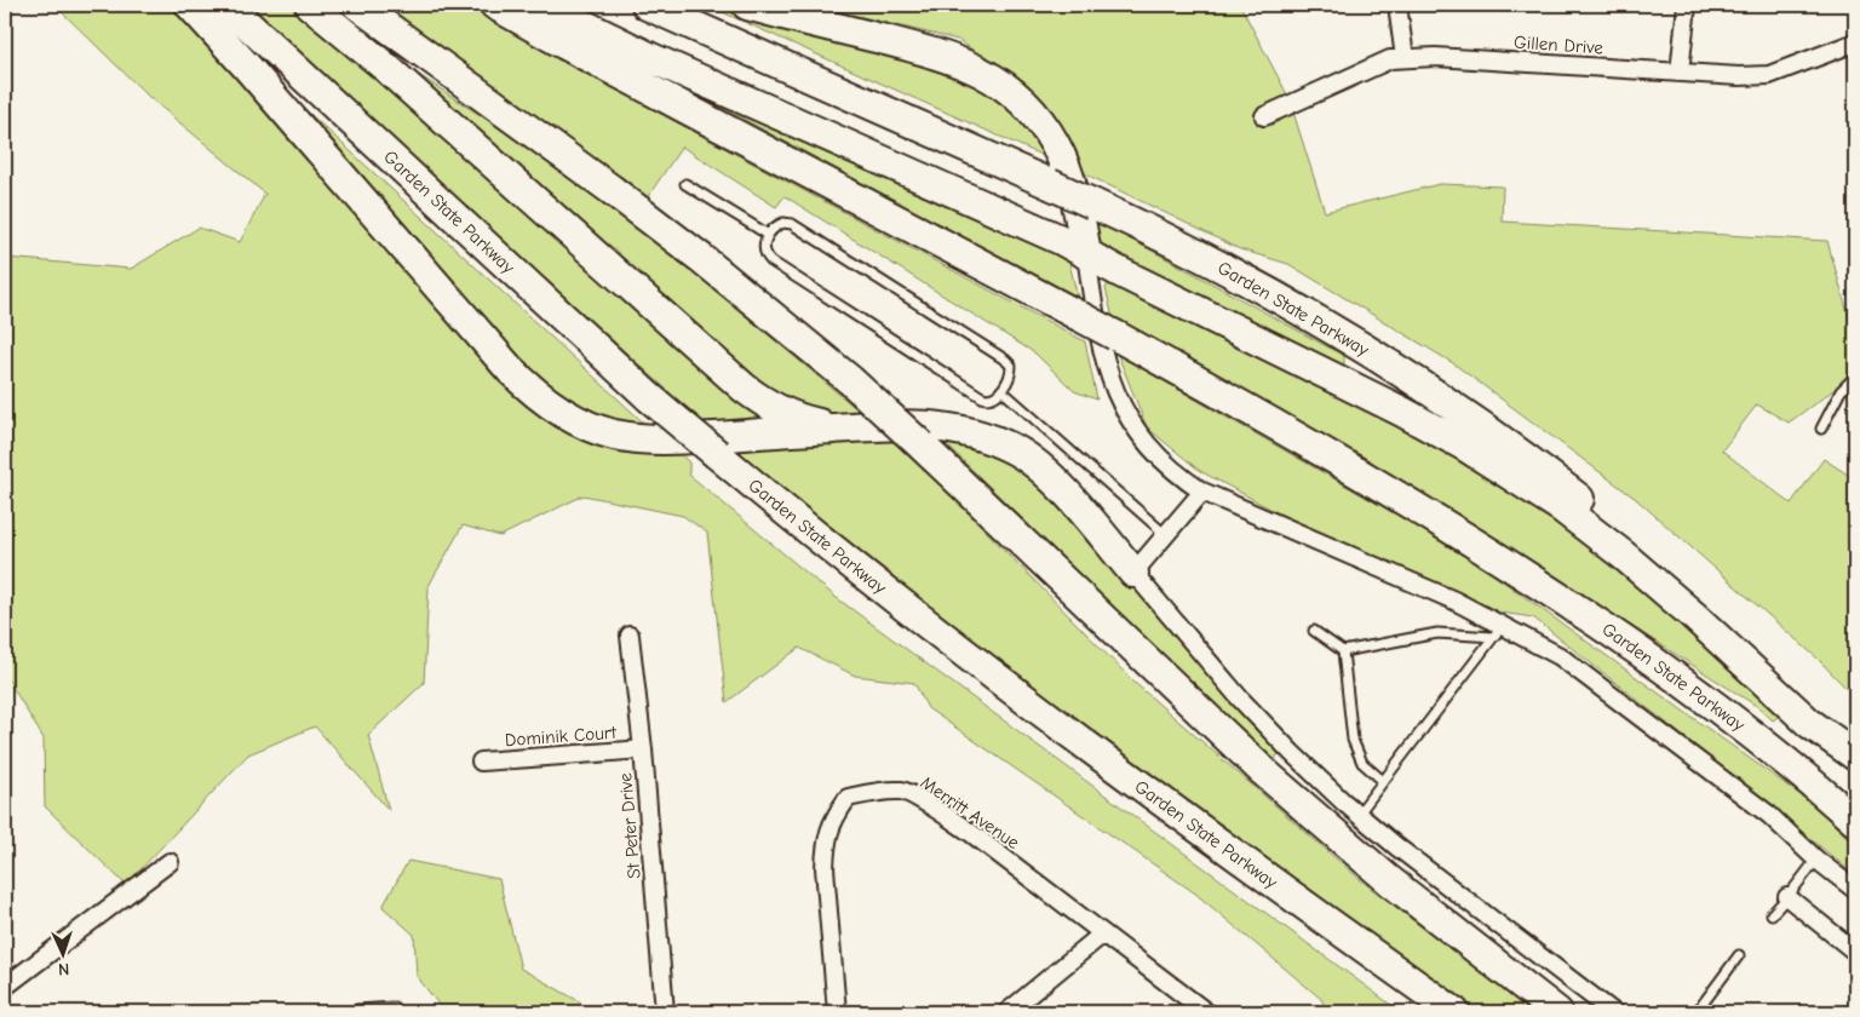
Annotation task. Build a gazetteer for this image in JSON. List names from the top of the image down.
{
  "streets": {
    "highway": ["Garden State Parkway"],
    "street": [
      "Gillen Drive",
      "Dominik Court",
      "Merritt Avenue",
      "St Peter Drive"
    ]
  },
  "crossings": [
    ["Dominik Court", "St Peter Drive"]
  ],
  "north": "bottom"
}
